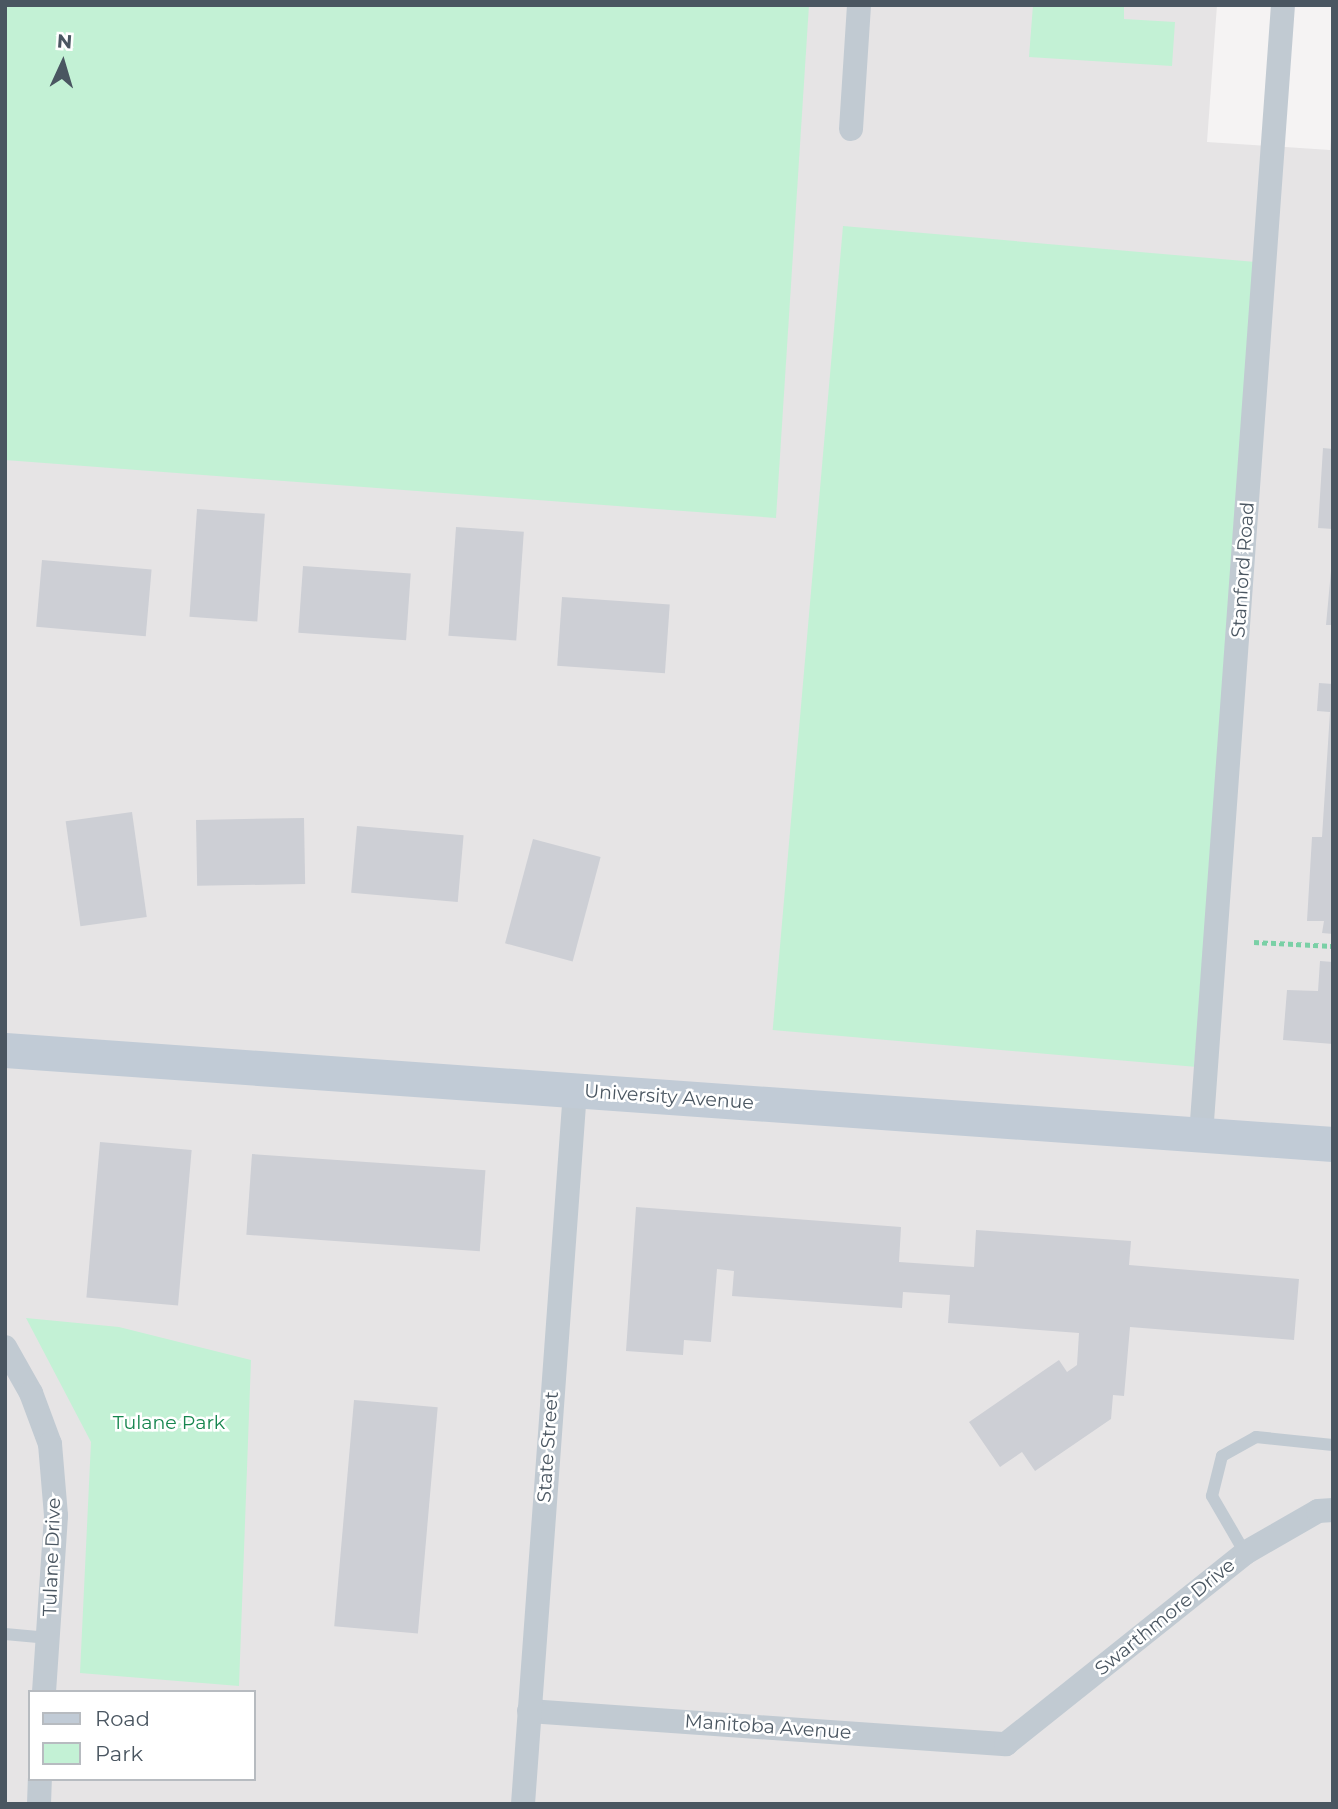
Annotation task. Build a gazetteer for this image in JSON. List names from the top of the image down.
{
  "streets": {
    "street": [
      "Stanford Road",
      "University Avenue",
      "State Street",
      "Tulane Drive",
      "Swarthmore Drive",
      "Manitoba Avenue"
    ]
  },
  "crossings": [
    ["Stanford Road", "University Avenue"],
    ["University Avenue", "State Street"],
    ["State Street", "Manitoba Avenue"],
    ["Swarthmore Drive", "Manitoba Avenue"]
  ],
  "parks": ["Tulane Park"],
  "legend": ["Road", "Park"],
  "north": "top"
}
